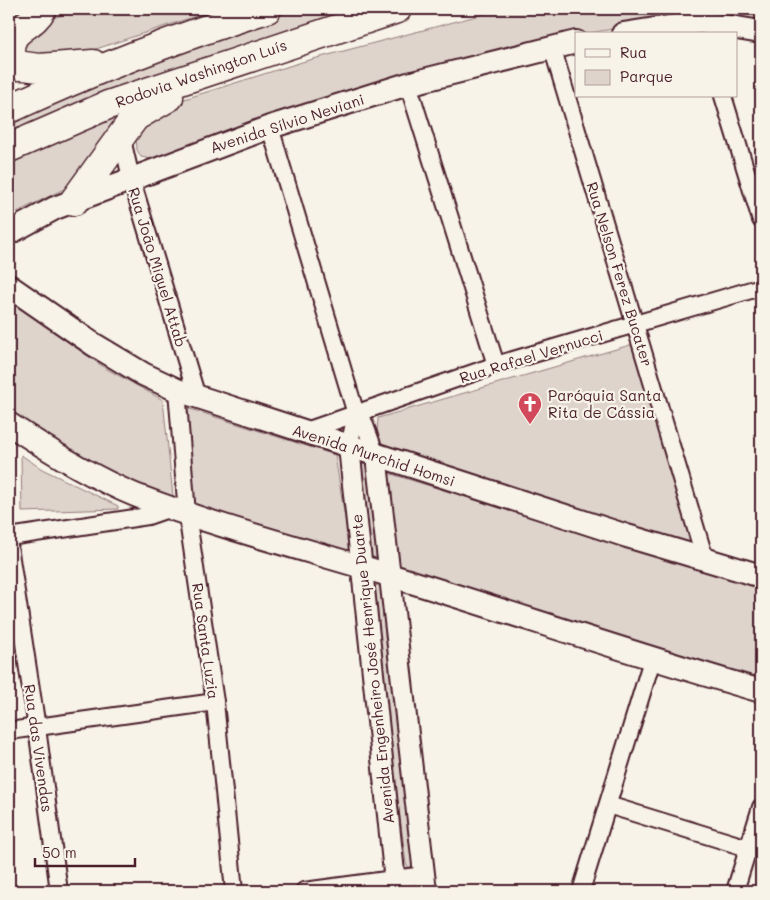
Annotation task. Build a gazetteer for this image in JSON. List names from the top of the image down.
{
  "streets": {
    "highway": ["Rodovia Washington Luís"],
    "main road": ["Avenida Sílvio Neviani", "Avenida Murchid Homsi"],
    "street": [
      "Rua João Miguel Attab",
      "Rua Nelson Ferez Bucater",
      "Rua Rafael Vernucci",
      "Rua Santa Luzia",
      "Avenida Engenheiro José Henrique Duarte",
      "Rua das Vivendas"
    ]
  },
  "crossings": [
    ["Avenida Sílvio Neviani", "Rua João Miguel Attab"],
    ["Avenida Sílvio Neviani", "Rua Nelson Ferez Bucater"],
    ["Rua João Miguel Attab", "Avenida Murchid Homsi"],
    ["Rua João Miguel Attab", "Rua Santa Luzia"],
    ["Rua Nelson Ferez Bucater", "Rua Rafael Vernucci"],
    ["Rua Nelson Ferez Bucater", "Avenida Murchid Homsi"],
    ["Rua Rafael Vernucci", "Avenida Murchid Homsi"],
    ["Avenida Murchid Homsi", "Rua Santa Luzia"],
    ["Avenida Murchid Homsi", "Avenida Engenheiro José Henrique Duarte"]
  ],
  "places": {
    "church": ["Paróquia Santa Rita de Cássia"]
  },
  "legend": ["Rua", "Parque"],
  "scale_bar": "50 m"
}
